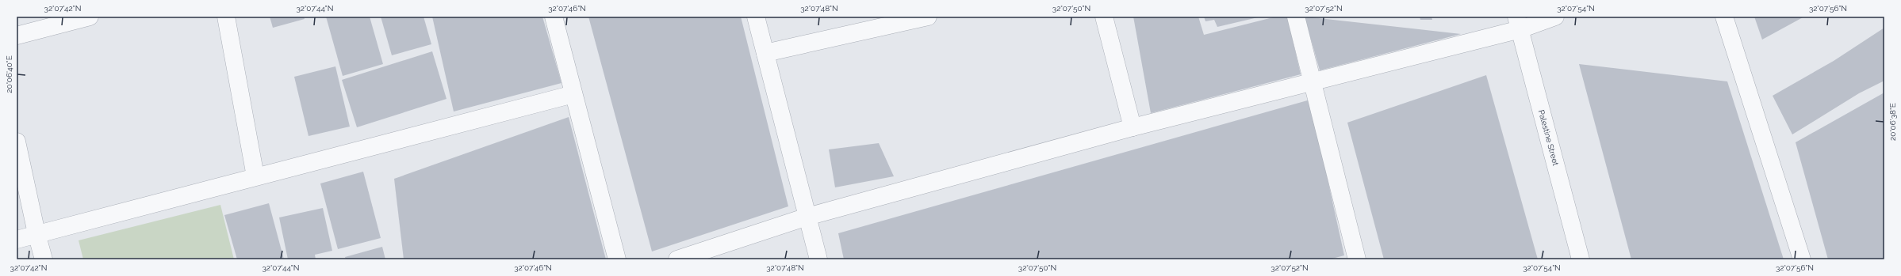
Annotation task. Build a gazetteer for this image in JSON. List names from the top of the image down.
{
  "streets": {
    "street": ["Palestine Street"]
  },
  "coordinates": [
    "32°07'42\"N",
    "32°07'44\"N",
    "32°07'46\"N",
    "32°07'48\"N",
    "32°07'50\"N",
    "32°07'52\"N",
    "32°07'54\"N",
    "32°07'56\"N",
    "20°06'40\"E",
    "20°06'38\"E"
  ]
}
